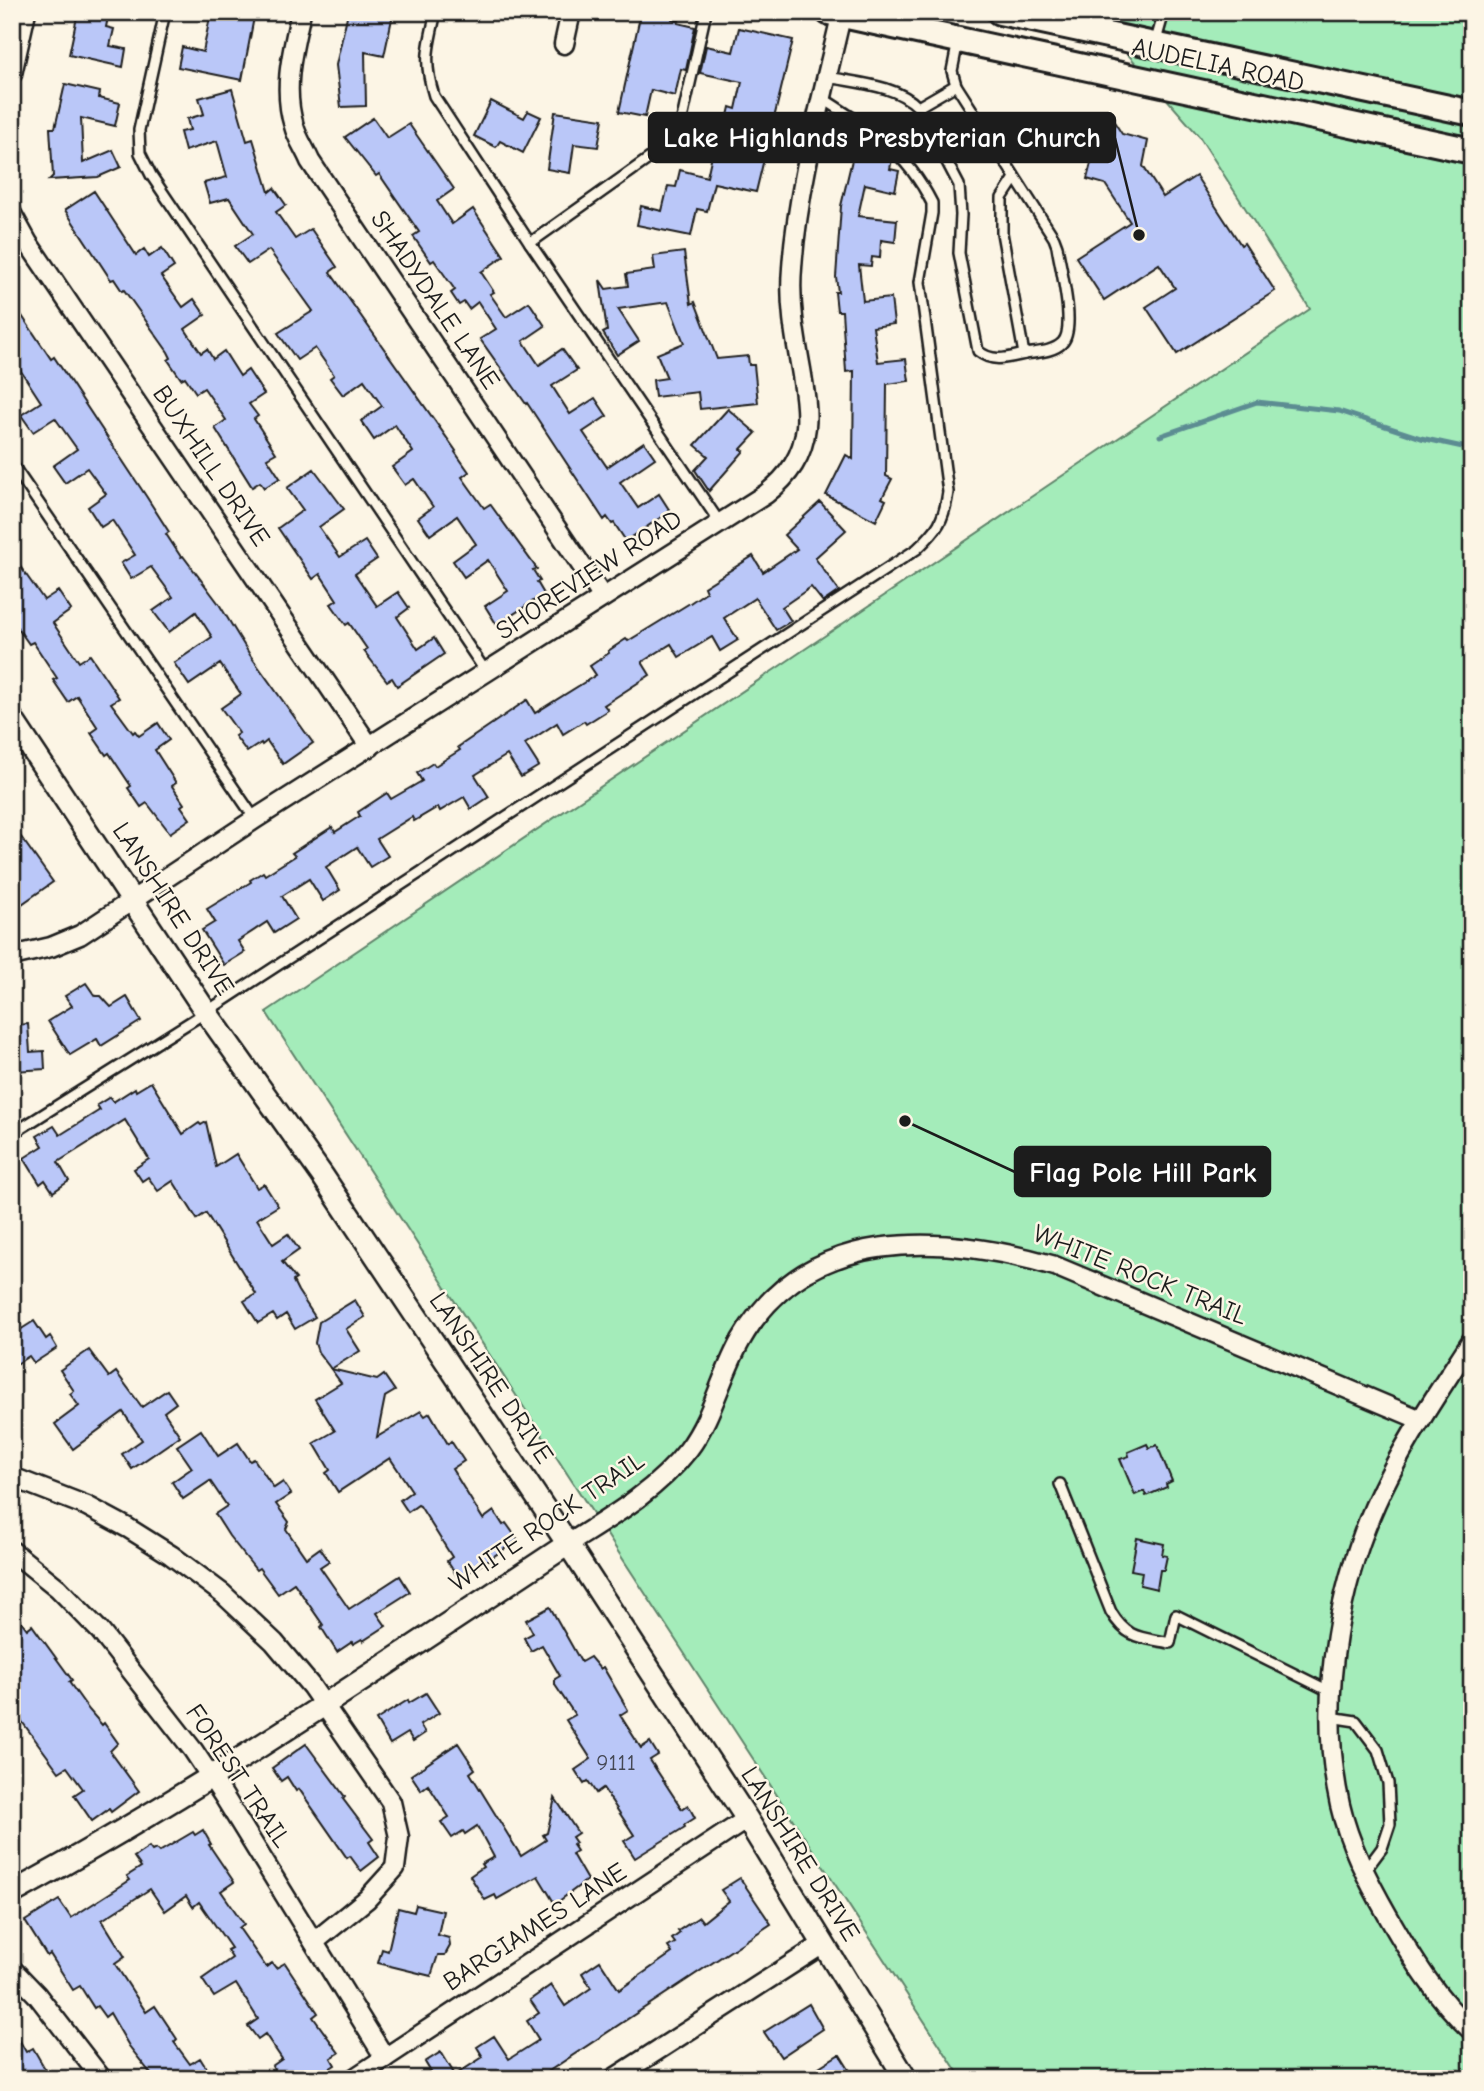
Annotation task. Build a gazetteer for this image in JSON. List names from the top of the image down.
{
  "streets": {
    "main road": ["AUDELIA ROAD"],
    "street": [
      "SHADYDALE LANE",
      "BUXHILL DRIVE",
      "SHOREVIEW ROAD",
      "LANSHIRE DRIVE",
      "WHITE ROCK TRAIL",
      "FOREST TRAIL",
      "BARGIAMES LANE"
    ]
  },
  "crossings": [
    ["AUDELIA ROAD", "SHOREVIEW ROAD"],
    ["SHADYDALE LANE", "SHOREVIEW ROAD"],
    ["BUXHILL DRIVE", "SHOREVIEW ROAD"],
    ["SHOREVIEW ROAD", "LANSHIRE DRIVE"],
    ["LANSHIRE DRIVE", "WHITE ROCK TRAIL"],
    ["LANSHIRE DRIVE", "BARGIAMES LANE"],
    ["WHITE ROCK TRAIL", "FOREST TRAIL"],
    ["FOREST TRAIL", "BARGIAMES LANE"]
  ],
  "places": ["Lake Highlands Presbyterian Church", "Flag Pole Hill Park"],
  "house_numbers": ["9111"]
}
